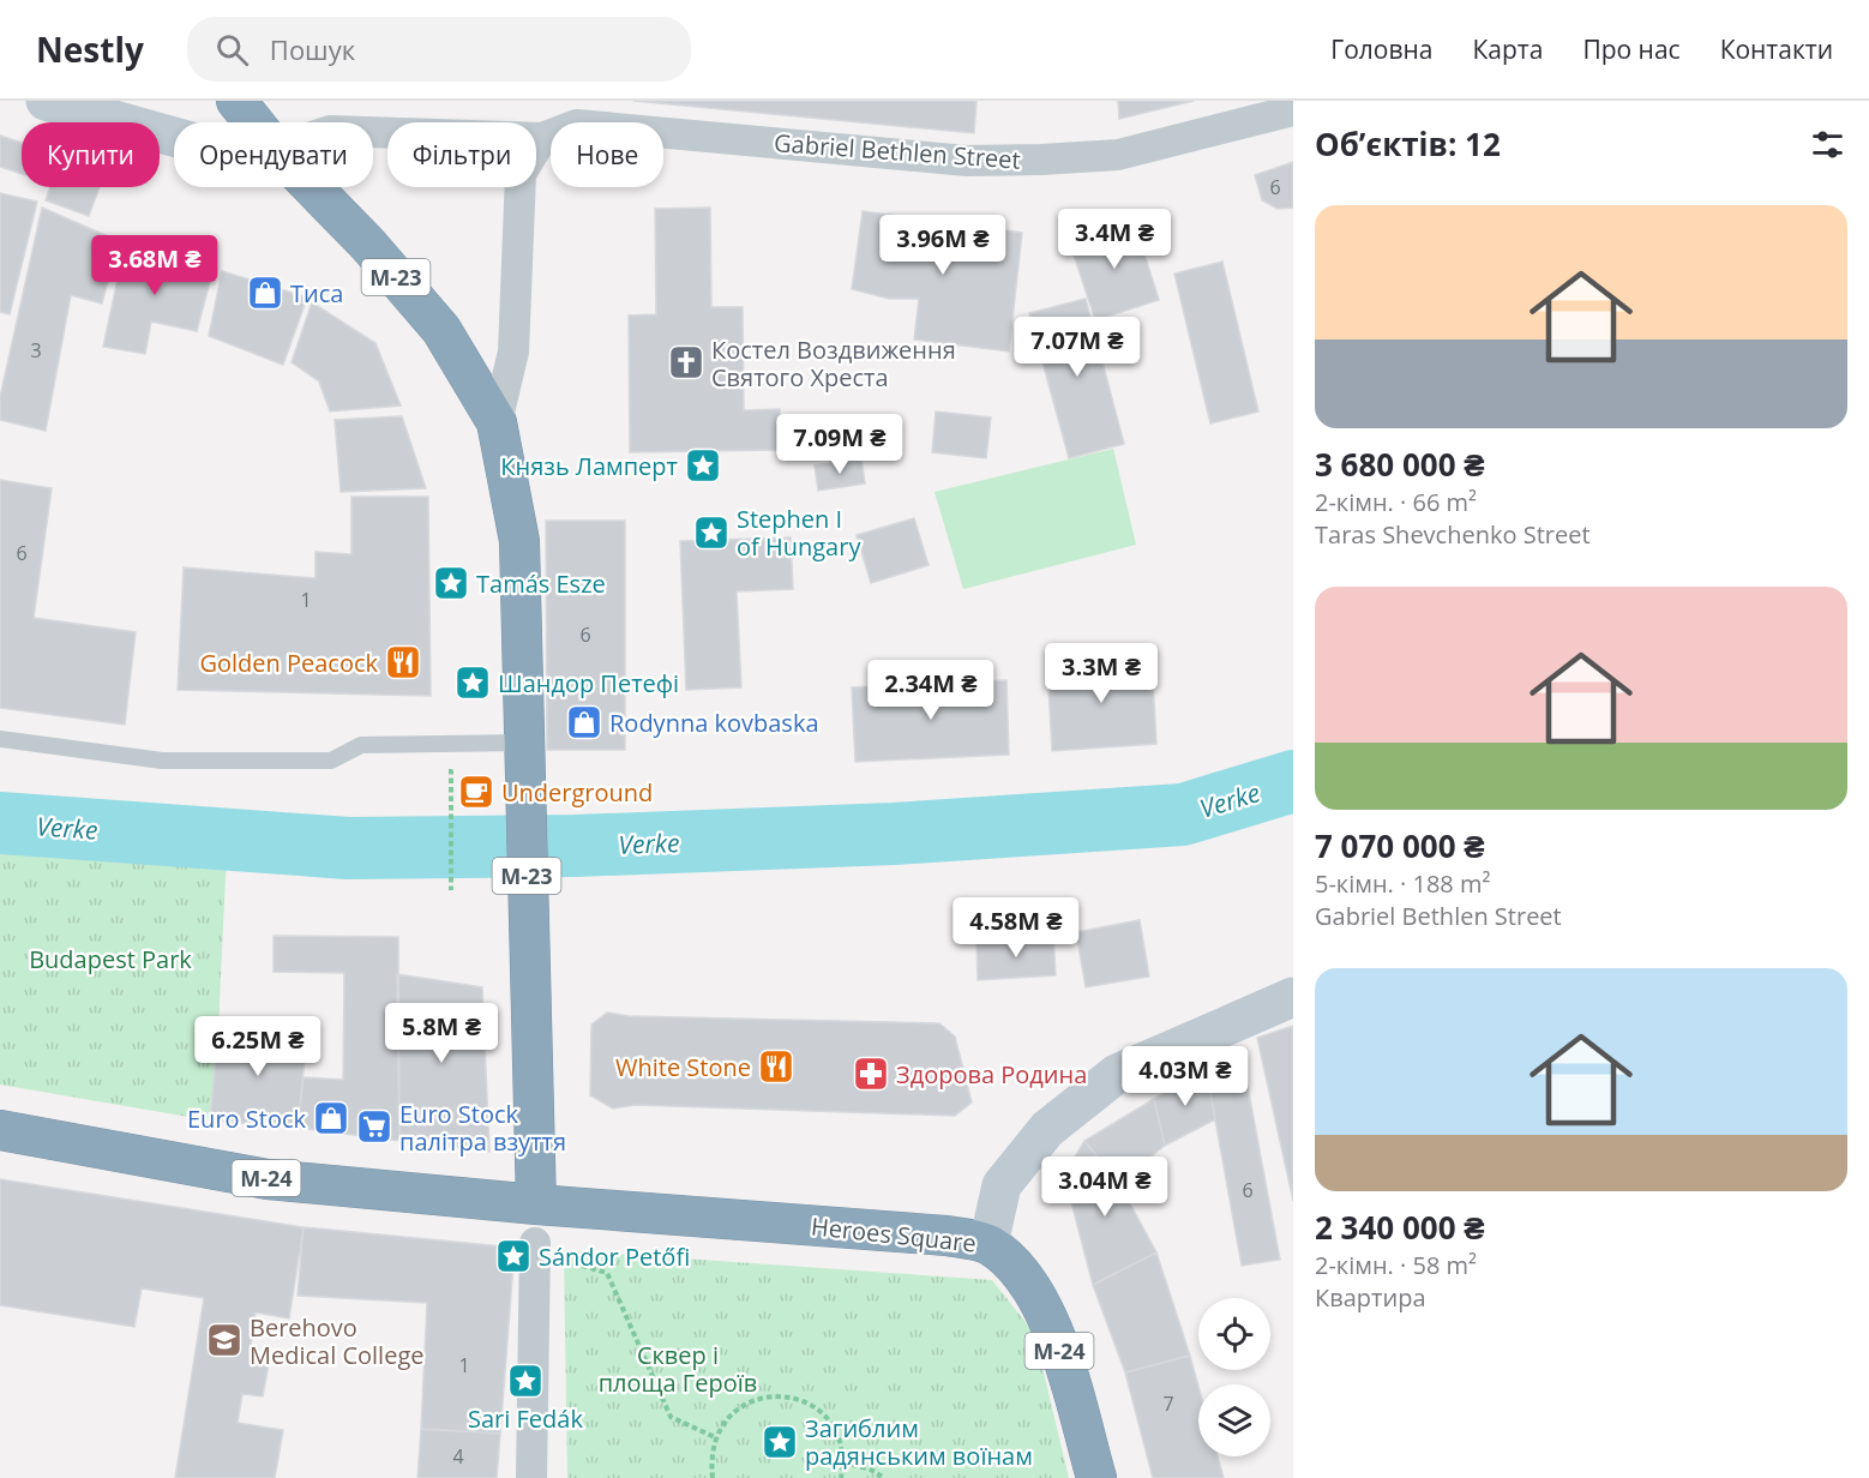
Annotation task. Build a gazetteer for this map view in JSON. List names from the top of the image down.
{
  "streets": {
    "highway": ["М-23", "М-24", "Heroes Square"],
    "street": ["Gabriel Bethlen Street"]
  },
  "crossings": [
    ["М-23", "М-24"],
    ["М-23", "Heroes Square"],
    ["М-24", "Heroes Square"]
  ],
  "water": ["Verke"],
  "parks": ["Budapest Park", "Сквер і площа Героїв"],
  "places": {
    "shop": ["Тиса", "Rodynna kovbaska", "Euro Stock"],
    "church": ["Костел Воздвиження Святого Хреста"],
    "place": [
      "Князь Ламперт",
      "Stephen I of Hungary",
      "Tamás Esze",
      "Шандор Петефі",
      "Sándor Petőfi",
      "Sari Fedák",
      "Загиблим радянським воїнам"
    ],
    "restaurant": ["Golden Peacock", "White Stone"],
    "cafe": ["Underground"],
    "pharmacy": ["Здорова Родина"],
    "supermarket": ["Euro Stock палітра взуття"],
    "school or university": ["Berehovo Medical College"]
  },
  "house_numbers": [
    "6",
    "3",
    "6",
    "1",
    "6",
    "6",
    "1",
    "7",
    "4"
  ],
  "page": {
    "header": "Nestly",
    "search": "Пошук",
    "nav": [
      "Головна",
      "Карта",
      "Про нас",
      "Контакти"
    ],
    "heading": "Об’єктів: 12",
    "chip": [
      "Купити",
      "Орендувати",
      "Фільтри",
      "Нове"
    ],
    "list": [
      {
        "name": "3 680 000 ₴",
        "note": "2-кімн. · 66 m² · Taras Shevchenko Street"
      },
      {
        "name": "7 070 000 ₴",
        "note": "5-кімн. · 188 m² · Gabriel Bethlen Street"
      },
      {
        "name": "2 340 000 ₴",
        "note": "2-кімн. · 58 m² · Квартира"
      }
    ],
    "price": [
      "3.4M ₴",
      "3.96M ₴",
      "3.68M ₴",
      "7.07M ₴",
      "7.09M ₴",
      "3.3M ₴",
      "2.34M ₴",
      "4.58M ₴",
      "5.8M ₴",
      "6.25M ₴",
      "4.03M ₴",
      "3.04M ₴"
    ]
  }
}
